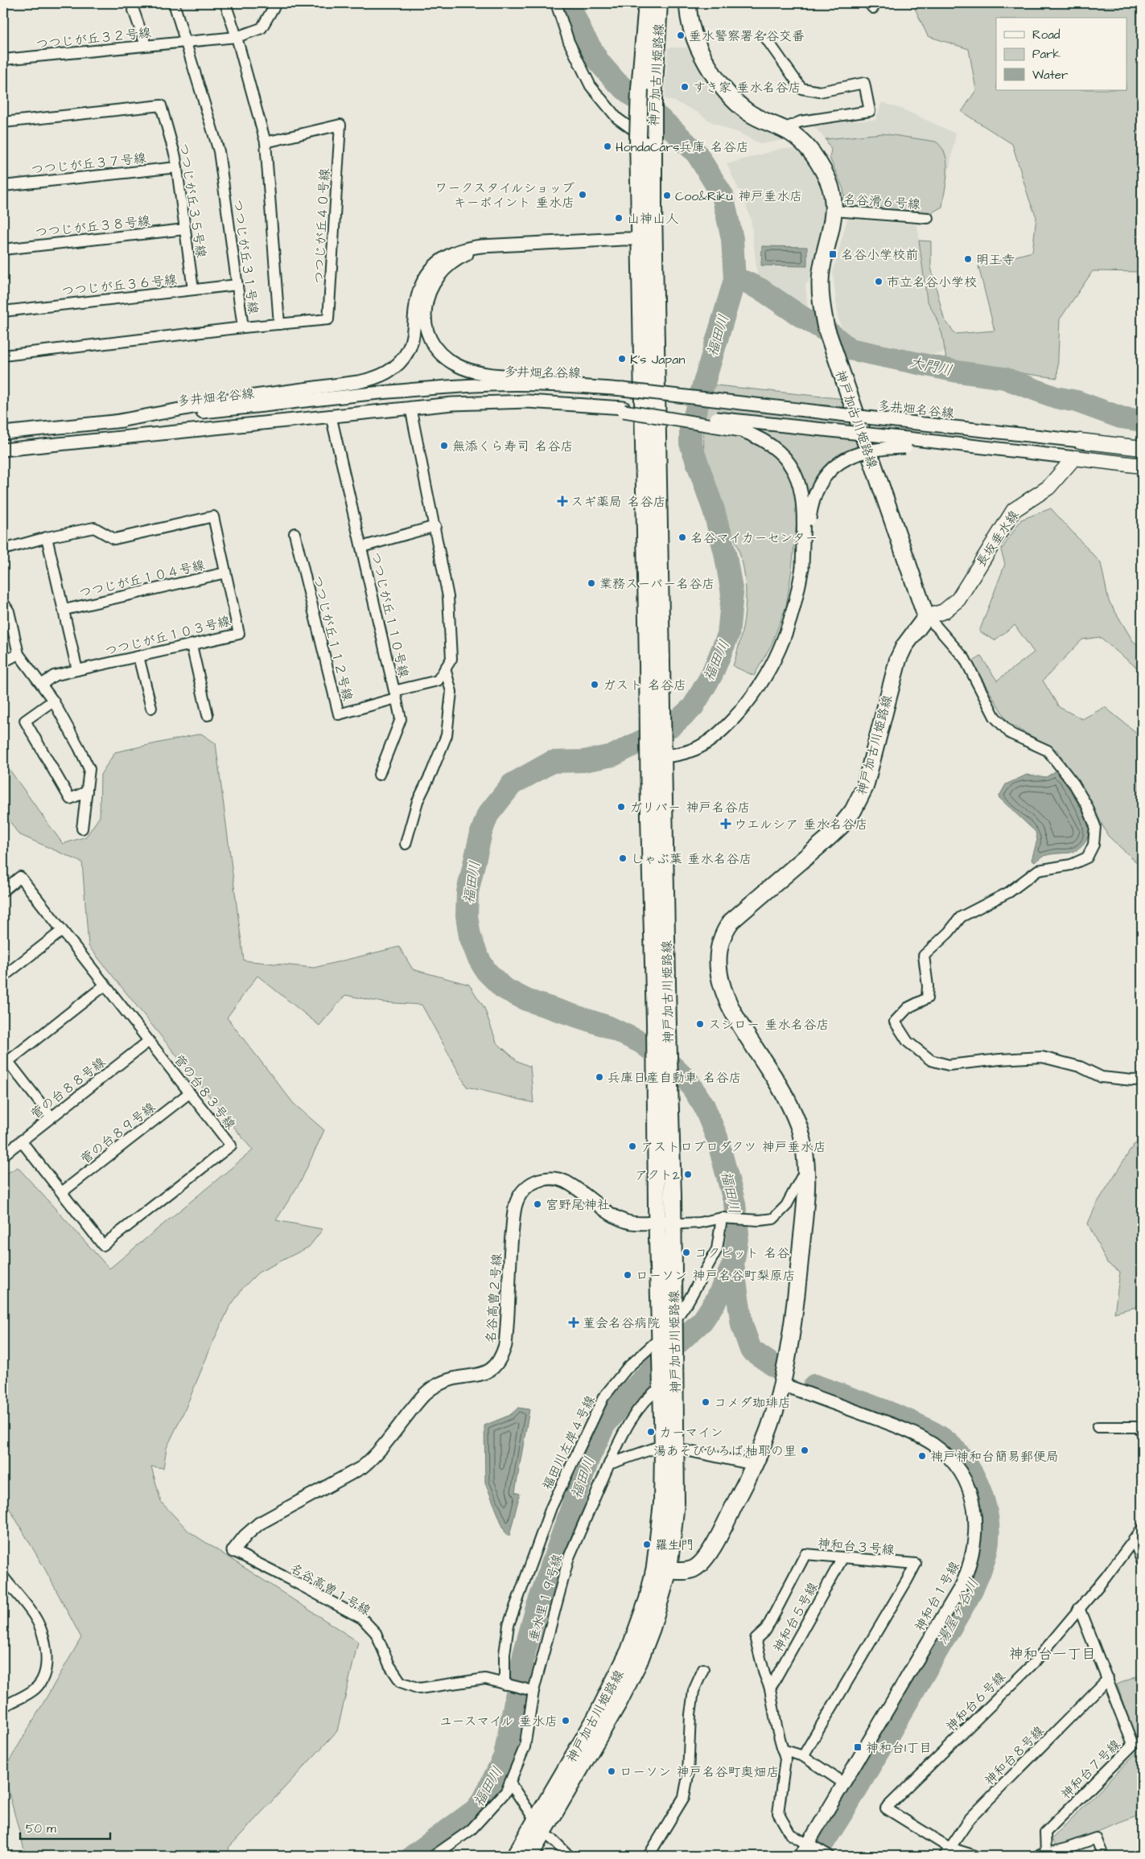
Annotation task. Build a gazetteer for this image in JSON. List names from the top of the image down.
{
  "streets": {
    "main road": ["神戸加古川姫路線", "長坂垂水線"],
    "street": [
      "つつじが丘３２号線",
      "つつじが丘３７号線",
      "つつじが丘３５号線",
      "名谷滑６号線",
      "つつじが丘３８号線",
      "つつじが丘４０号線",
      "つつじが丘３１号線",
      "つつじが丘３６号線",
      "多井畑名谷線",
      "つつじが丘１０４号線",
      "つつじが丘１１０号線",
      "つつじが丘１０３号線",
      "つつじが丘１１２号線",
      "菅の台８８号線",
      "菅の台８３号線",
      "菅の台８９号線",
      "名谷高曽２号線",
      "福田川左岸４号線",
      "神和台３号線",
      "名谷高曽１号線",
      "神和台１号線",
      "垂水里１９号線",
      "神和台５号線",
      "神和台６号線",
      "神和台８号線",
      "神和台７号線"
    ]
  },
  "crossings": [
    ["つつじが丘３２号線", "つつじが丘３１号線"],
    ["神戸加古川姫路線", "名谷滑６号線"],
    ["神戸加古川姫路線", "長坂垂水線"],
    ["神戸加古川姫路線", "名谷高曽２号線"],
    ["神戸加古川姫路線", "福田川左岸４号線"],
    ["神戸加古川姫路線", "神和台１号線"],
    ["神戸加古川姫路線", "垂水里１９号線"],
    ["つつじが丘３７号線", "つつじが丘３５号線"],
    ["つつじが丘３５号線", "つつじが丘３８号線"],
    ["つつじが丘３５号線", "つつじが丘３６号線"],
    ["つつじが丘４０号線", "つつじが丘３１号線"],
    ["つつじが丘３１号線", "つつじが丘３６号線"],
    ["つつじが丘１０４号線", "つつじが丘１０３号線"],
    ["つつじが丘１１０号線", "つつじが丘１１２号線"],
    ["菅の台８８号線", "菅の台８３号線"],
    ["菅の台８３号線", "菅の台８９号線"],
    ["名谷高曽２号線", "名谷高曽１号線"],
    ["福田川左岸４号線", "名谷高曽１号線"],
    ["神和台３号線", "神和台１号線"],
    ["神和台３号線", "神和台５号線"],
    ["名谷高曽１号線", "垂水里１９号線"],
    ["神和台６号線", "神和台８号線"],
    ["神和台６号線", "神和台７号線"],
    ["神和台８号線", "神和台７号線"]
  ],
  "districts": ["神和台一丁目"],
  "water": ["福田川", "大門川", "湯屋ヶ谷川"],
  "places": {
    "other": [
      "垂水警察署名谷交番",
      "すき家 垂水名谷店",
      "HondaCars兵庫 名谷店",
      "ワークスタイルショップ キーポイント 垂水店",
      "Coo&Riku 神戸垂水店",
      "山神山人",
      "明王寺",
      "市立名谷小学校",
      "K's Japan",
      "無添くら寿司 名谷店",
      "名谷マイカーセンター",
      "業務スーパー名谷店",
      "ガスト 名谷店",
      "ガリバー 神戸名谷店",
      "しゃぶ葉 垂水名谷店",
      "スシロー 垂水名谷店",
      "兵庫日産自動車 名谷店",
      "アストロプロダクツ 神戸垂水店",
      "アクト2",
      "宮野尾神社",
      "コクピット 名谷",
      "ローソン 神戸名谷町梨原店",
      "コメダ珈琲店",
      "カーマイン",
      "湯あそびひろば;柚耶の里",
      "神戸神和台簡易郵便局",
      "羅生門",
      "ユースマイル 垂水店",
      "ローソン 神戸名谷町奥畑店"
    ],
    "transit": ["名谷小学校前", "神和台1丁目"],
    "health": ["スギ薬局 名谷店", "ウエルシア 垂水名谷店", "菫会名谷病院"]
  },
  "legend": ["Road", "Park", "Water"],
  "scale_bar": "50 m"
}
